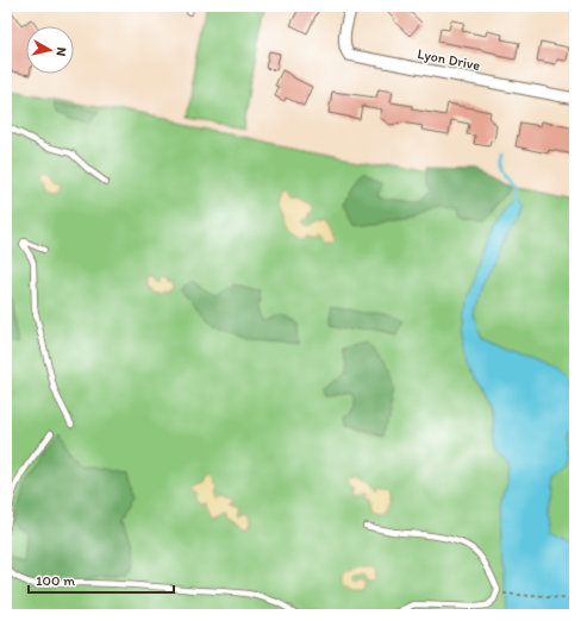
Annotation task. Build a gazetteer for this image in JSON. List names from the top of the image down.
{
  "streets": {
    "street": ["Lyon Drive"]
  },
  "scale_bar": "100 m",
  "north": "right"
}
